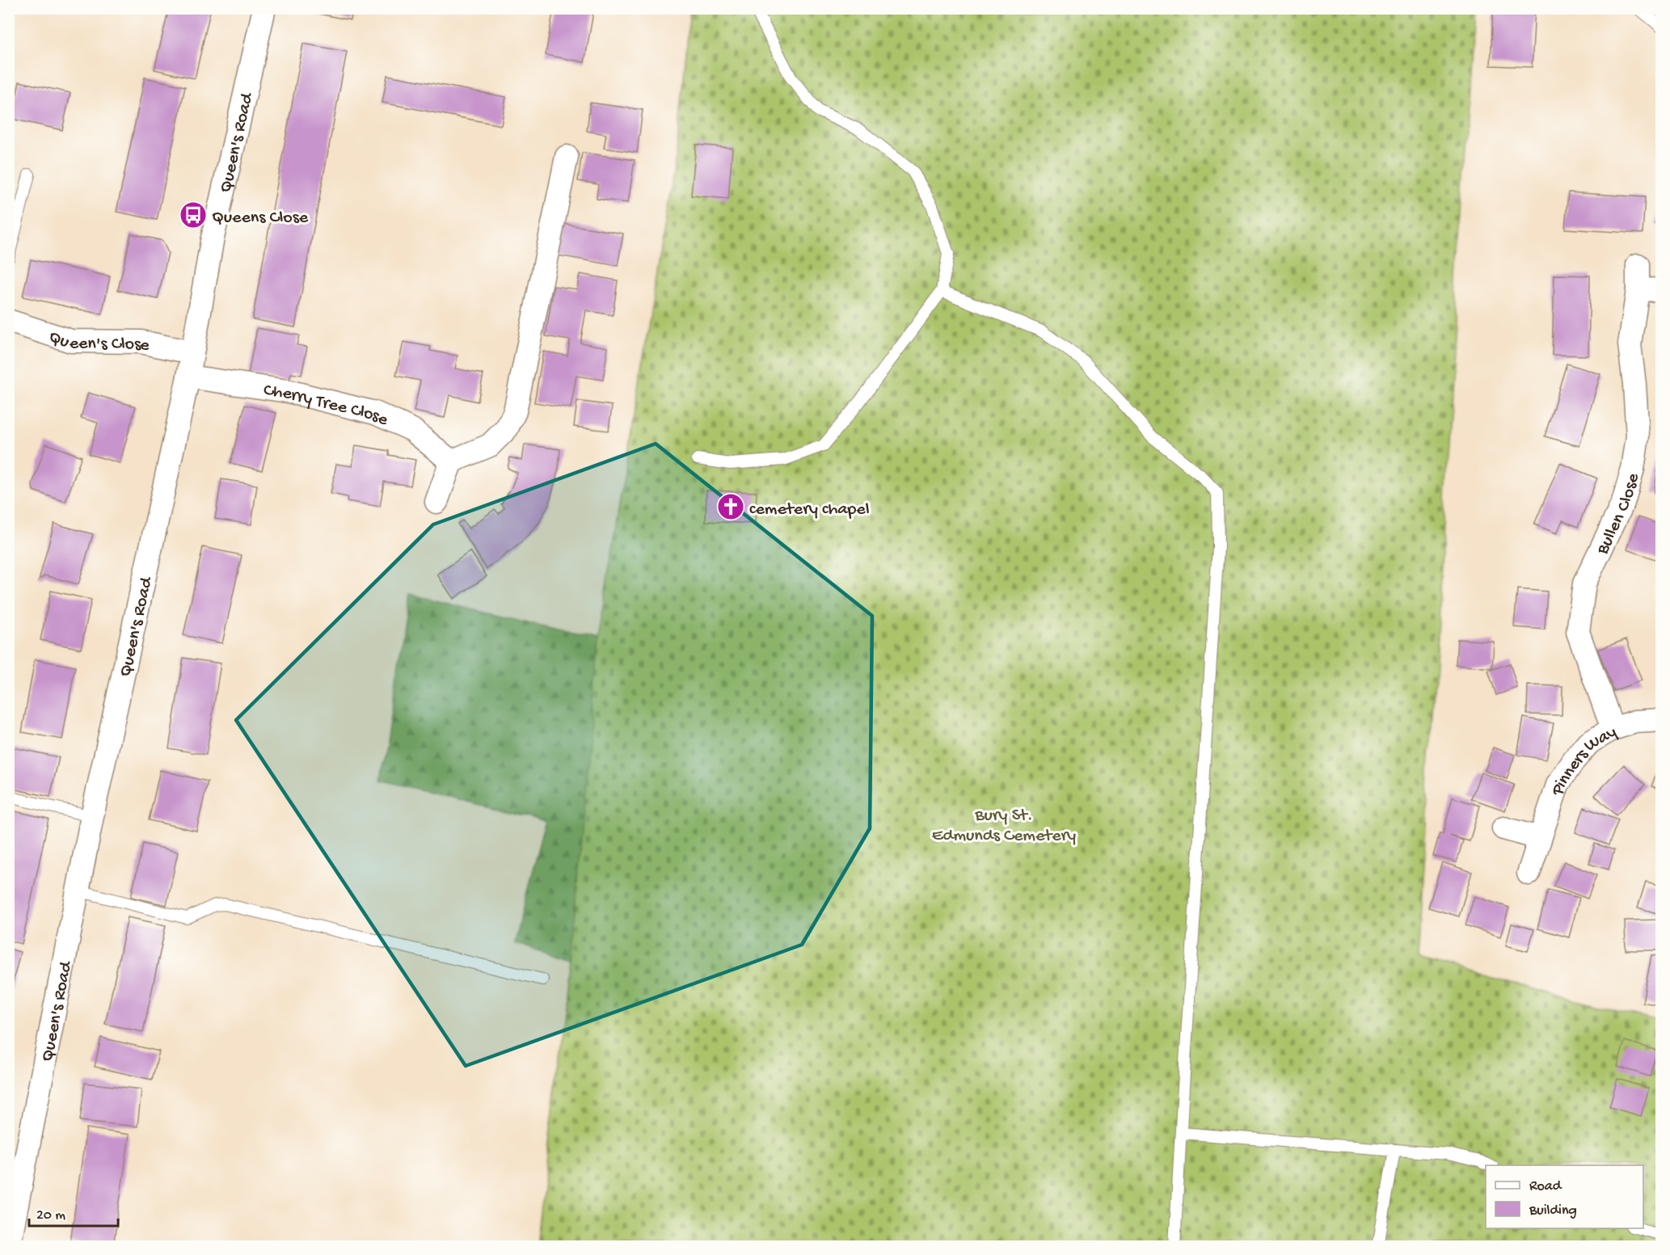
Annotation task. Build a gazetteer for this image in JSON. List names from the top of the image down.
{
  "streets": {
    "street": [
      "Queen's Road",
      "Queen's Close",
      "Cherry Tree Close",
      "Bullen Close",
      "Pinners Way"
    ]
  },
  "crossings": [
    ["Queen's Road", "Queen's Close"],
    ["Queen's Road", "Cherry Tree Close"],
    ["Bullen Close", "Pinners Way"]
  ],
  "parks": ["Bury St. Edmunds Cemetery"],
  "places": {
    "bus stop": ["Queens Close"],
    "church": ["cemetery chapel"]
  },
  "legend": ["Road", "Building"],
  "scale_bar": "20 m"
}
